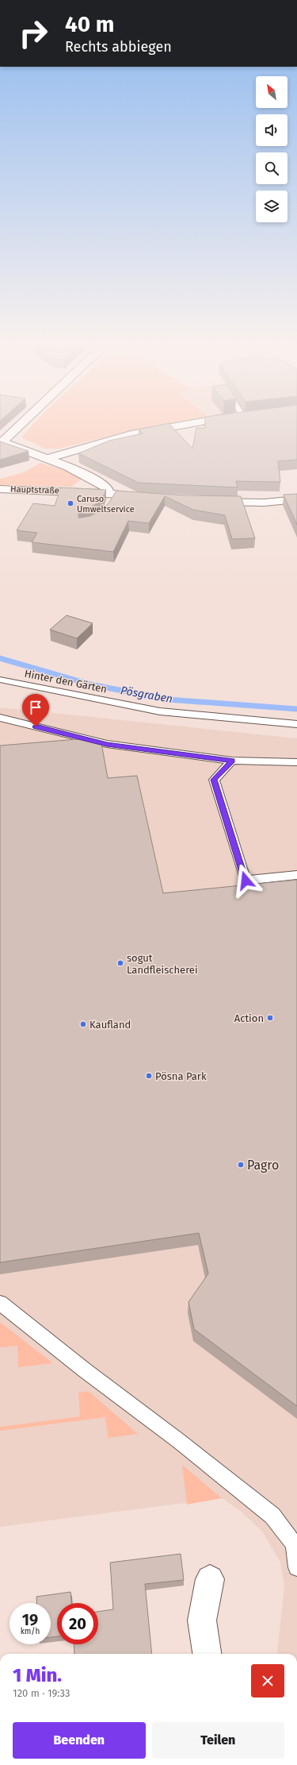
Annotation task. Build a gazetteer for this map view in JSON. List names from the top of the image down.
{
  "streets": {
    "street": ["Hauptstraße"],
    "lane": ["Hinter den Gärten"]
  },
  "water": ["Pösgraben"],
  "places": [
    "Caruso Umweltservice",
    "sogut Landfleischerei",
    "Action",
    "Kaufland",
    "Pösna Park",
    "Pagro"
  ],
  "north": "top left",
  "page": {
    "turn": ["40 m", "Rechts abbiegen"],
    "speed": "19 km/h",
    "limit": "20",
    "heading": ["1 Min.", "120 m · 19:33"],
    "buttons": ["Beenden", "Teilen"]
  }
}
